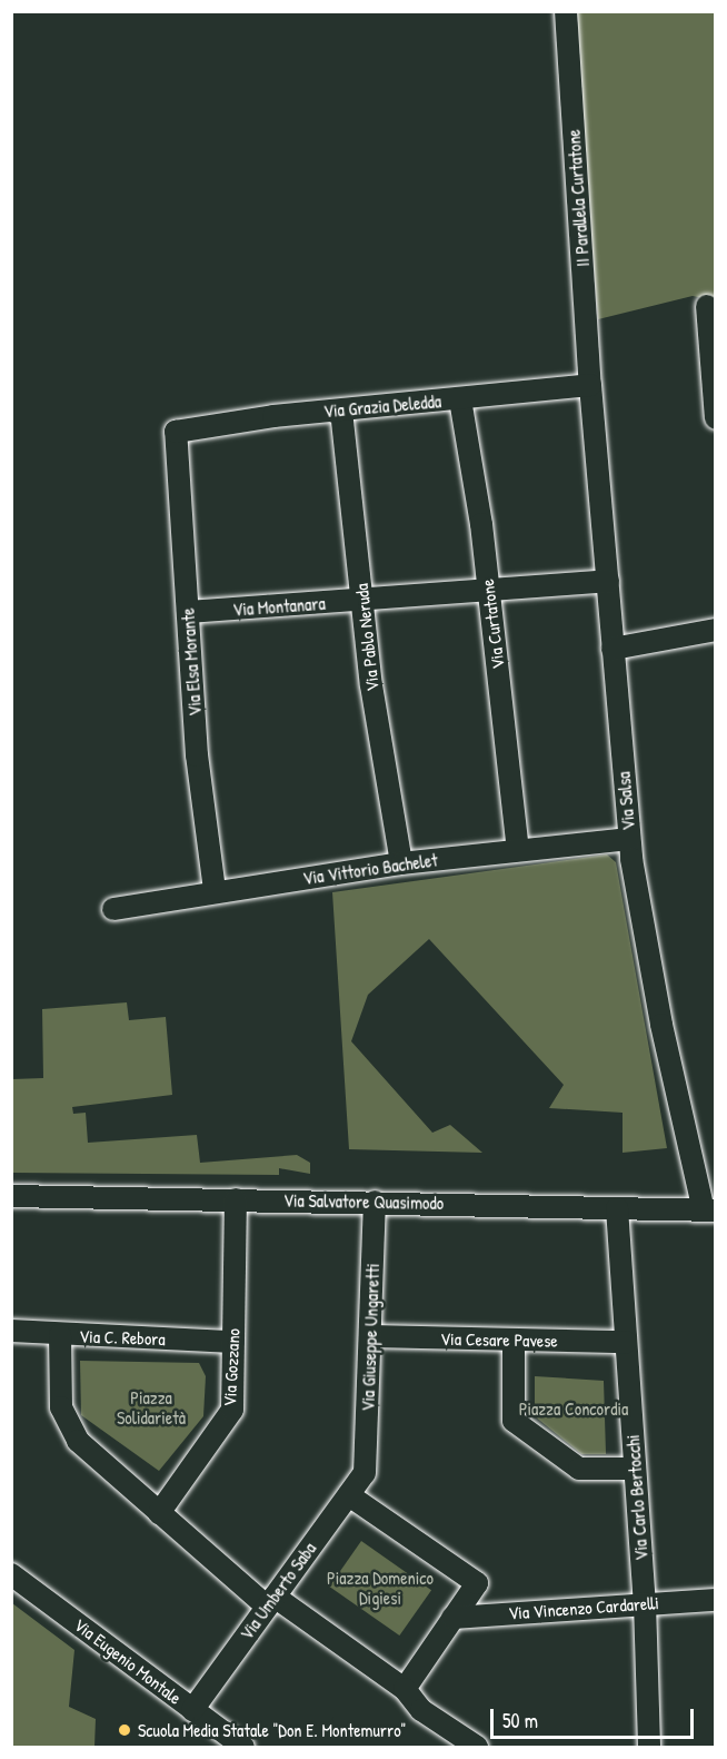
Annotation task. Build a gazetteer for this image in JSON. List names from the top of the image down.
{
  "streets": {
    "street": [
      "II Parallela Curtatone",
      "Via Grazia Deledda",
      "Via Montanara",
      "Via Curtatone",
      "Via Pablo Neruda",
      "Via Elsa Morante",
      "Via Salsa",
      "Via Vittorio Bachelet",
      "Via Salvatore Quasimodo",
      "Via C. Rebora",
      "Via Giuseppe Ungaretti",
      "Via Cesare Pavese",
      "Via Gozzano",
      "Via Carlo Bertocchi",
      "Via Umberto Saba",
      "Via Vincenzo Cardarelli",
      "Via Eugenio Montale"
    ]
  },
  "crossings": [
    ["II Parallela Curtatone", "Via Grazia Deledda"],
    ["II Parallela Curtatone", "Via Salsa"],
    ["Via Grazia Deledda", "Via Curtatone"],
    ["Via Grazia Deledda", "Via Pablo Neruda"],
    ["Via Grazia Deledda", "Via Elsa Morante"],
    ["Via Grazia Deledda", "Via Salsa"],
    ["Via Montanara", "Via Curtatone"],
    ["Via Montanara", "Via Pablo Neruda"],
    ["Via Montanara", "Via Elsa Morante"],
    ["Via Montanara", "Via Salsa"],
    ["Via Curtatone", "Via Vittorio Bachelet"],
    ["Via Pablo Neruda", "Via Vittorio Bachelet"],
    ["Via Elsa Morante", "Via Vittorio Bachelet"],
    ["Via Salsa", "Via Vittorio Bachelet"],
    ["Via Salsa", "Via Salvatore Quasimodo"],
    ["Via Salvatore Quasimodo", "Via Giuseppe Ungaretti"],
    ["Via Salvatore Quasimodo", "Via Gozzano"],
    ["Via Salvatore Quasimodo", "Via Carlo Bertocchi"],
    ["Via C. Rebora", "Via Gozzano"],
    ["Via Giuseppe Ungaretti", "Via Cesare Pavese"],
    ["Via Giuseppe Ungaretti", "Via Umberto Saba"],
    ["Via Cesare Pavese", "Via Carlo Bertocchi"],
    ["Via Carlo Bertocchi", "Via Vincenzo Cardarelli"],
    ["Via Umberto Saba", "Via Eugenio Montale"]
  ],
  "parks": ["Piazza Solidarietà", "Piazza Concordia", "Piazza Domenico Digiesi"],
  "places": ["Scuola Media Statale \"Don E. Montemurro\""],
  "scale_bar": "50 m"
}
